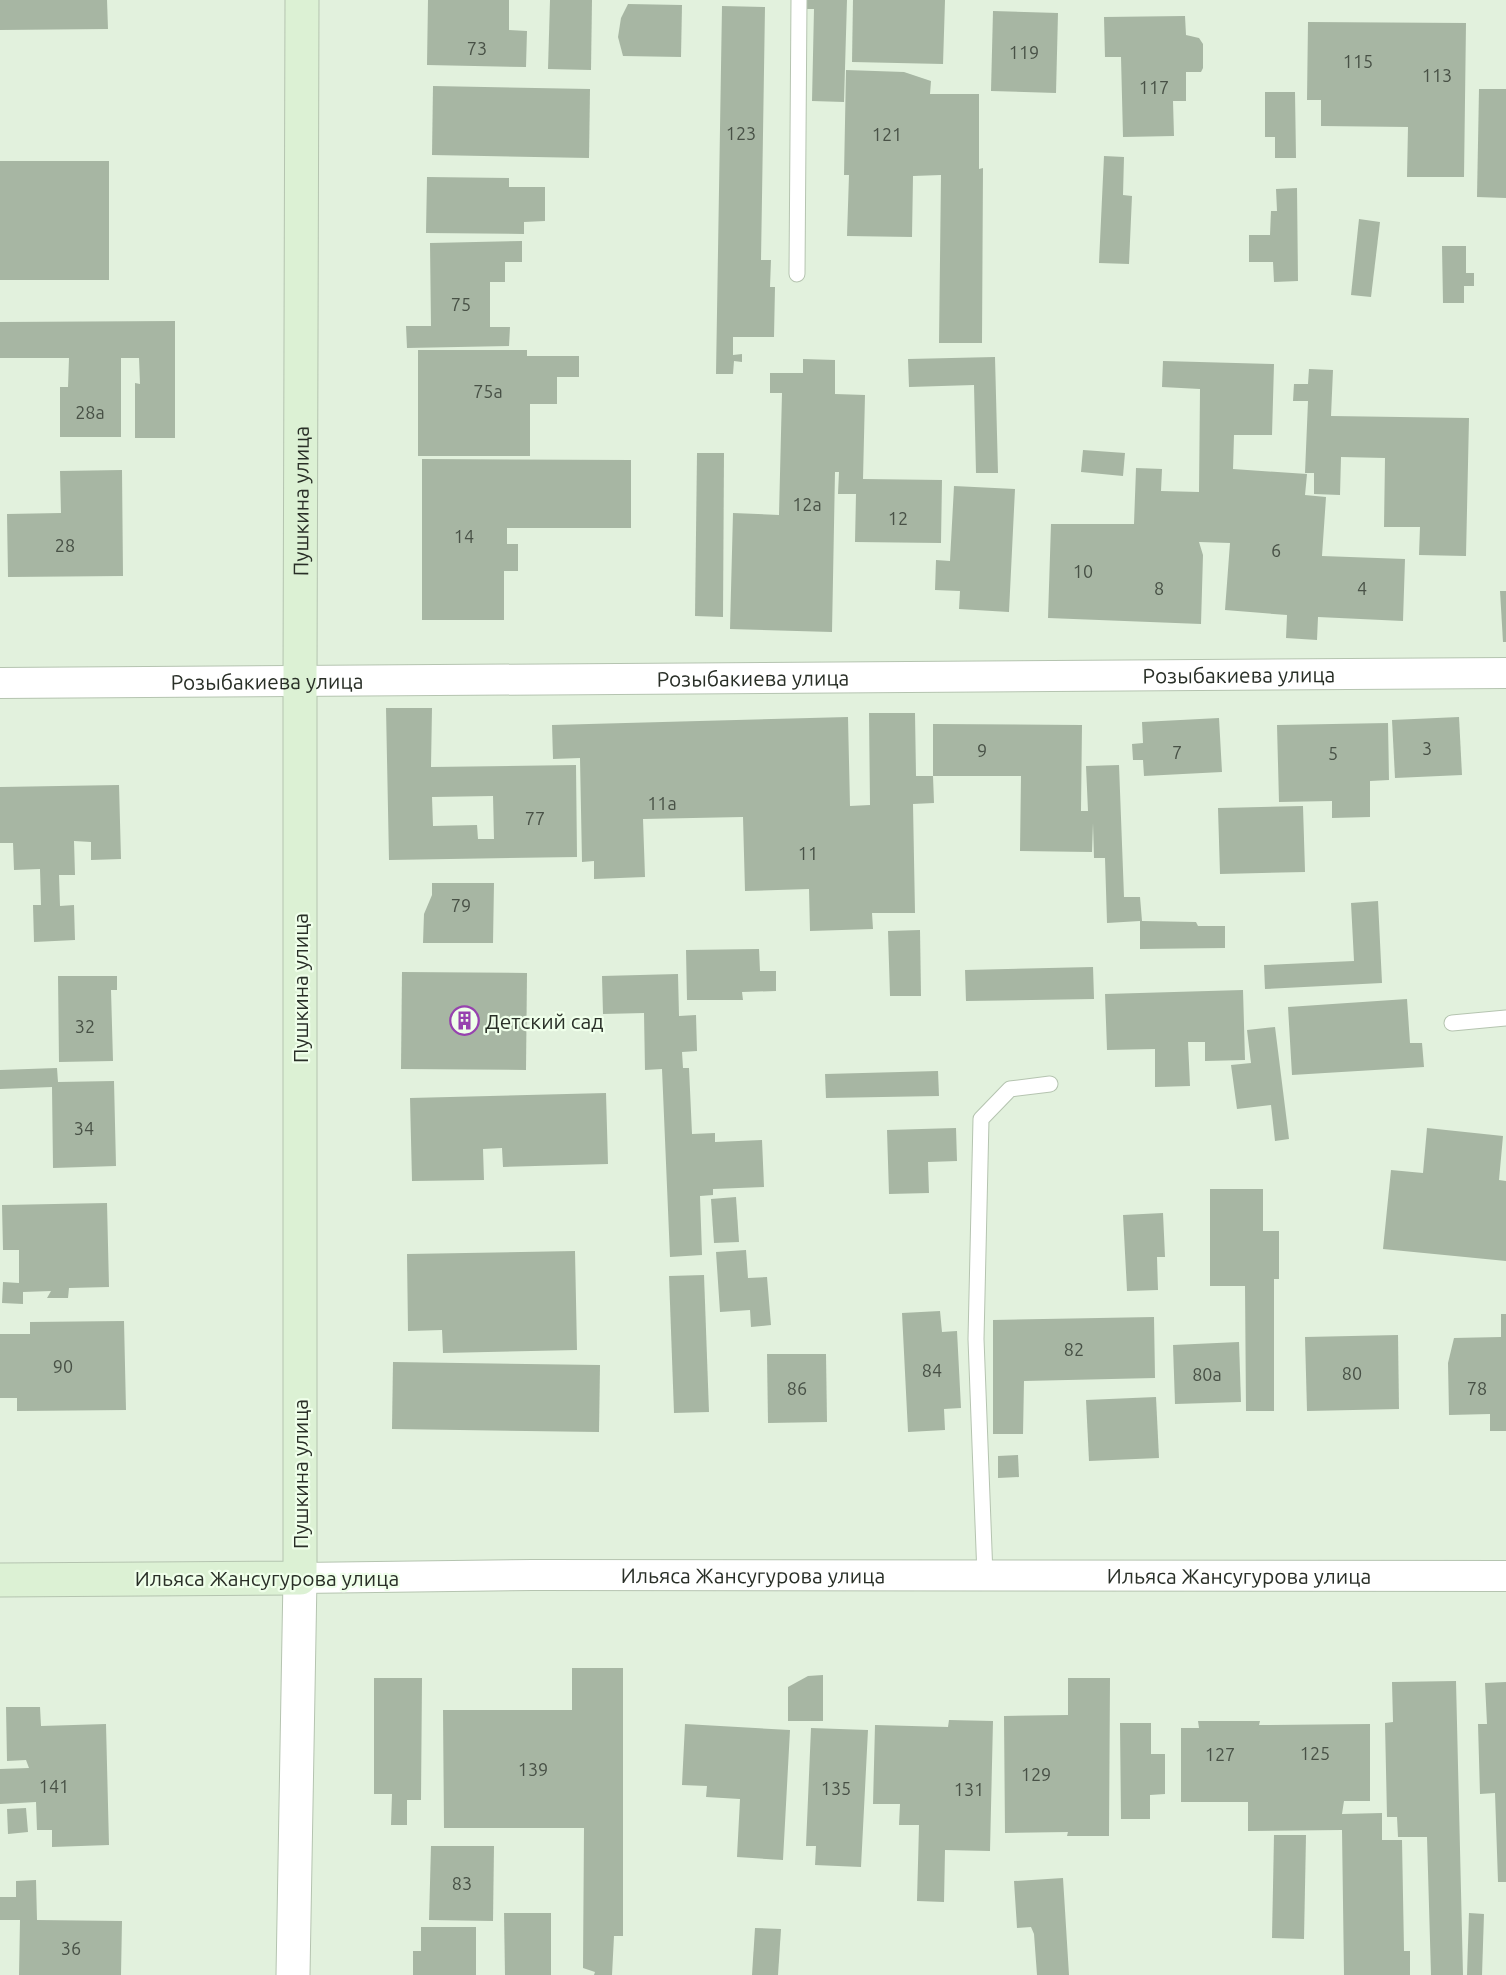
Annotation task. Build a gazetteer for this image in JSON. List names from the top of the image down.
{
  "streets": {
    "main road": ["Пушкина улица", "Ильяса Жансугурова улица"],
    "street": ["Розыбакиева улица"]
  },
  "crossings": [
    ["Пушкина улица", "Розыбакиева улица"],
    ["Пушкина улица", "Ильяса Жансугурова улица"]
  ],
  "places": {
    "building": ["Детский сад"]
  },
  "house_numbers": [
    "73",
    "119",
    "115",
    "113",
    "117",
    "123",
    "121",
    "75",
    "75а",
    "28а",
    "12а",
    "12",
    "14",
    "28",
    "6",
    "10",
    "8",
    "4",
    "3",
    "9",
    "7",
    "5",
    "11а",
    "77",
    "11",
    "79",
    "32",
    "34",
    "82",
    "90",
    "84",
    "80",
    "80а",
    "86",
    "78",
    "125",
    "127",
    "139",
    "129",
    "141",
    "135",
    "131",
    "83",
    "36"
  ]
}
